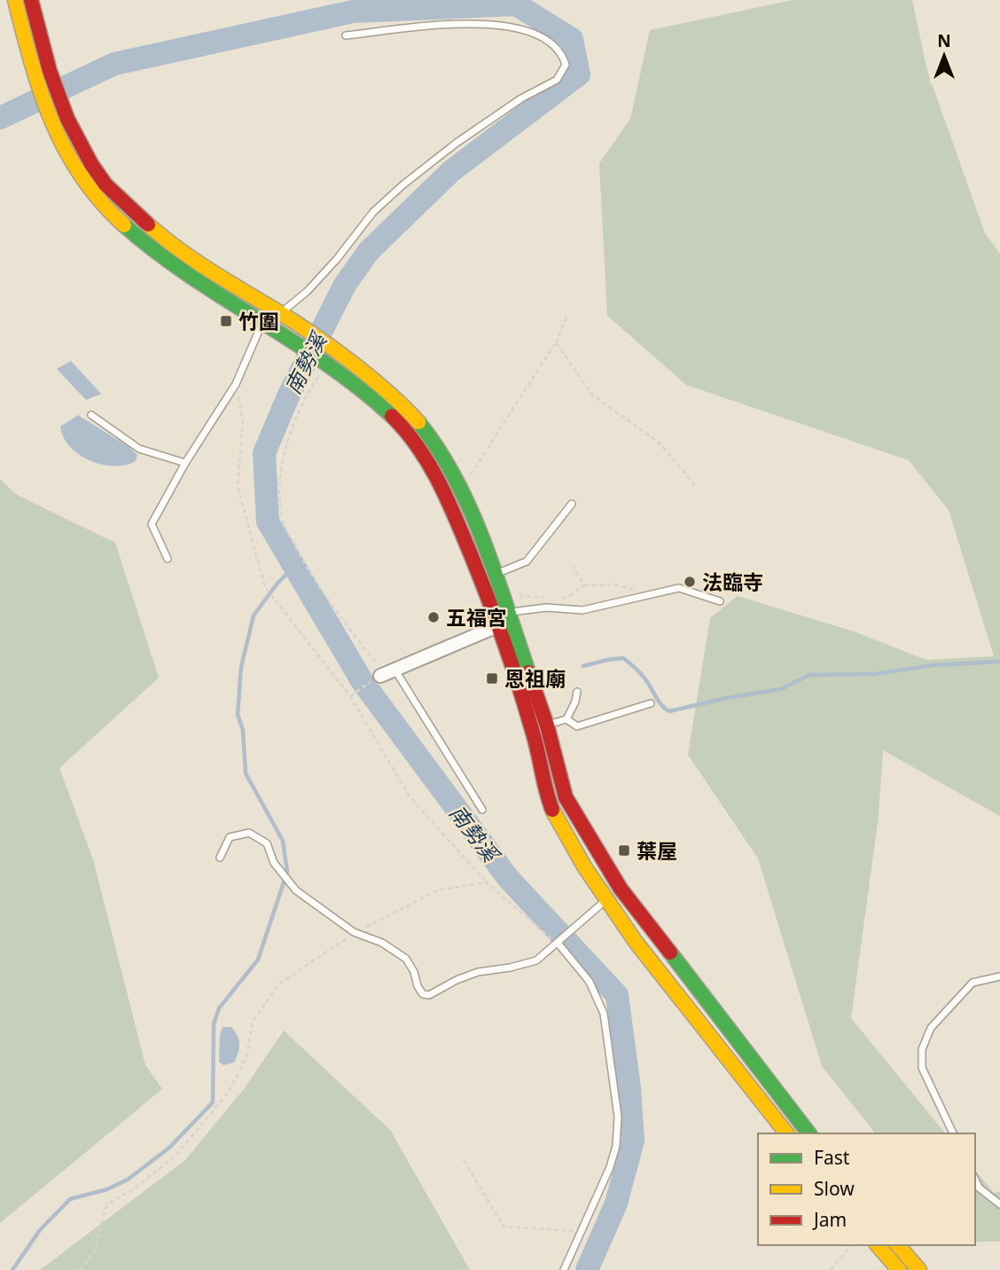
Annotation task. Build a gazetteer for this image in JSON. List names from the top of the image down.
{
  "water": ["南勢溪"],
  "places": {
    "transit": ["竹圍", "恩祖廟", "葉屋"],
    "other": ["法臨寺", "五福宮"]
  },
  "legend": ["Fast", "Slow", "Jam"],
  "north": "top"
}
